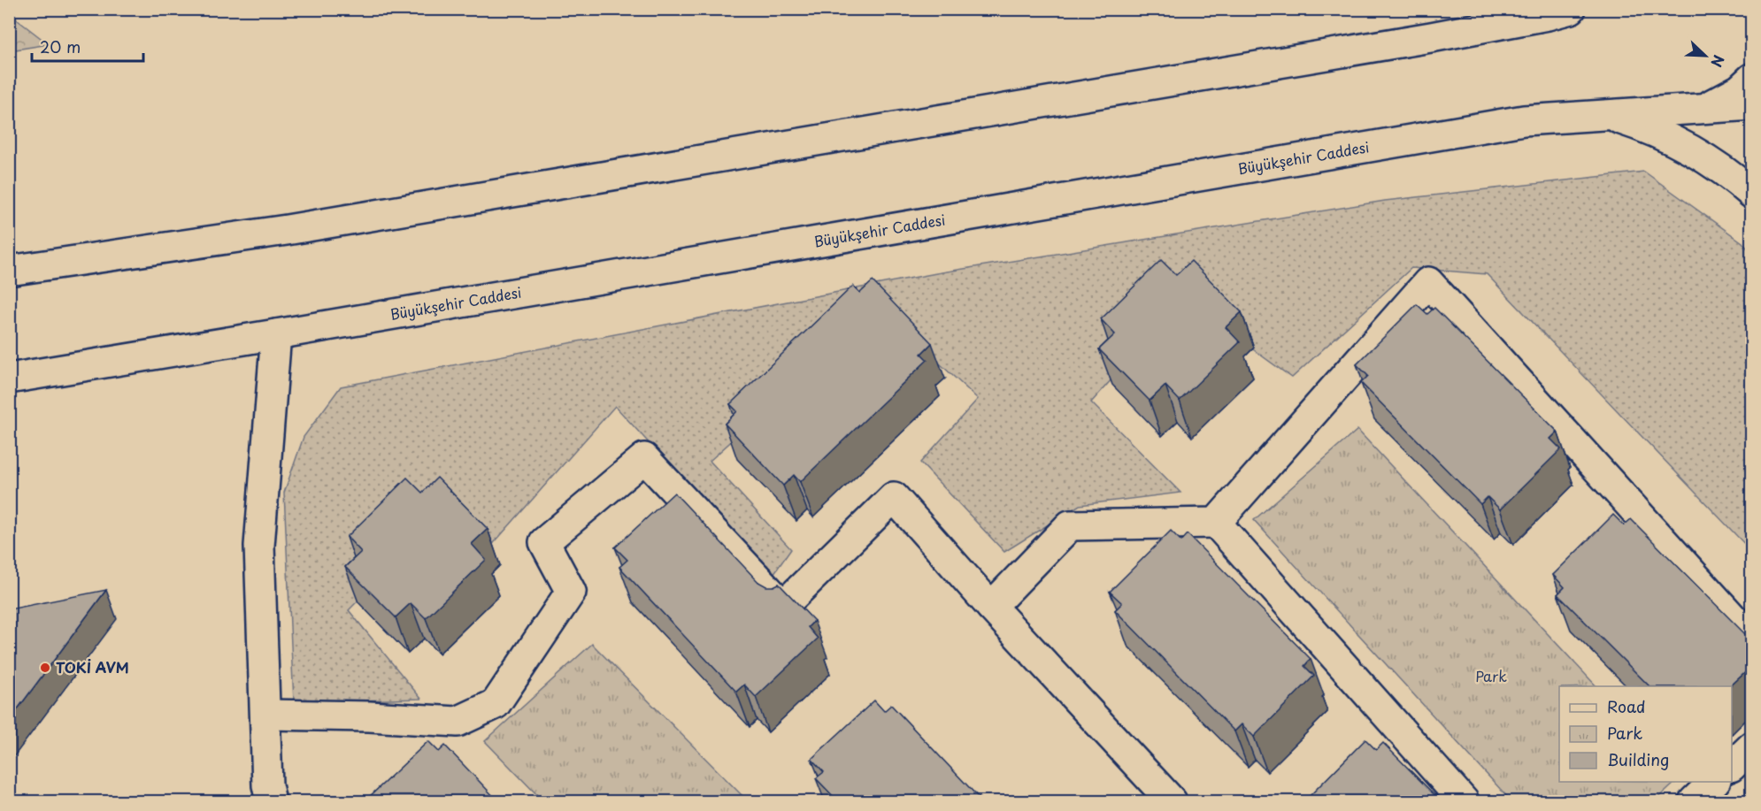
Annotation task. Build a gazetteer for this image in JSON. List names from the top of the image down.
{
  "streets": {
    "main road": ["Büyükşehir Caddesi"]
  },
  "parks": ["Park"],
  "places": ["TOKİ AVM"],
  "legend": ["Road", "Park", "Building"],
  "scale_bar": "20 m",
  "north": "bottom right"
}
